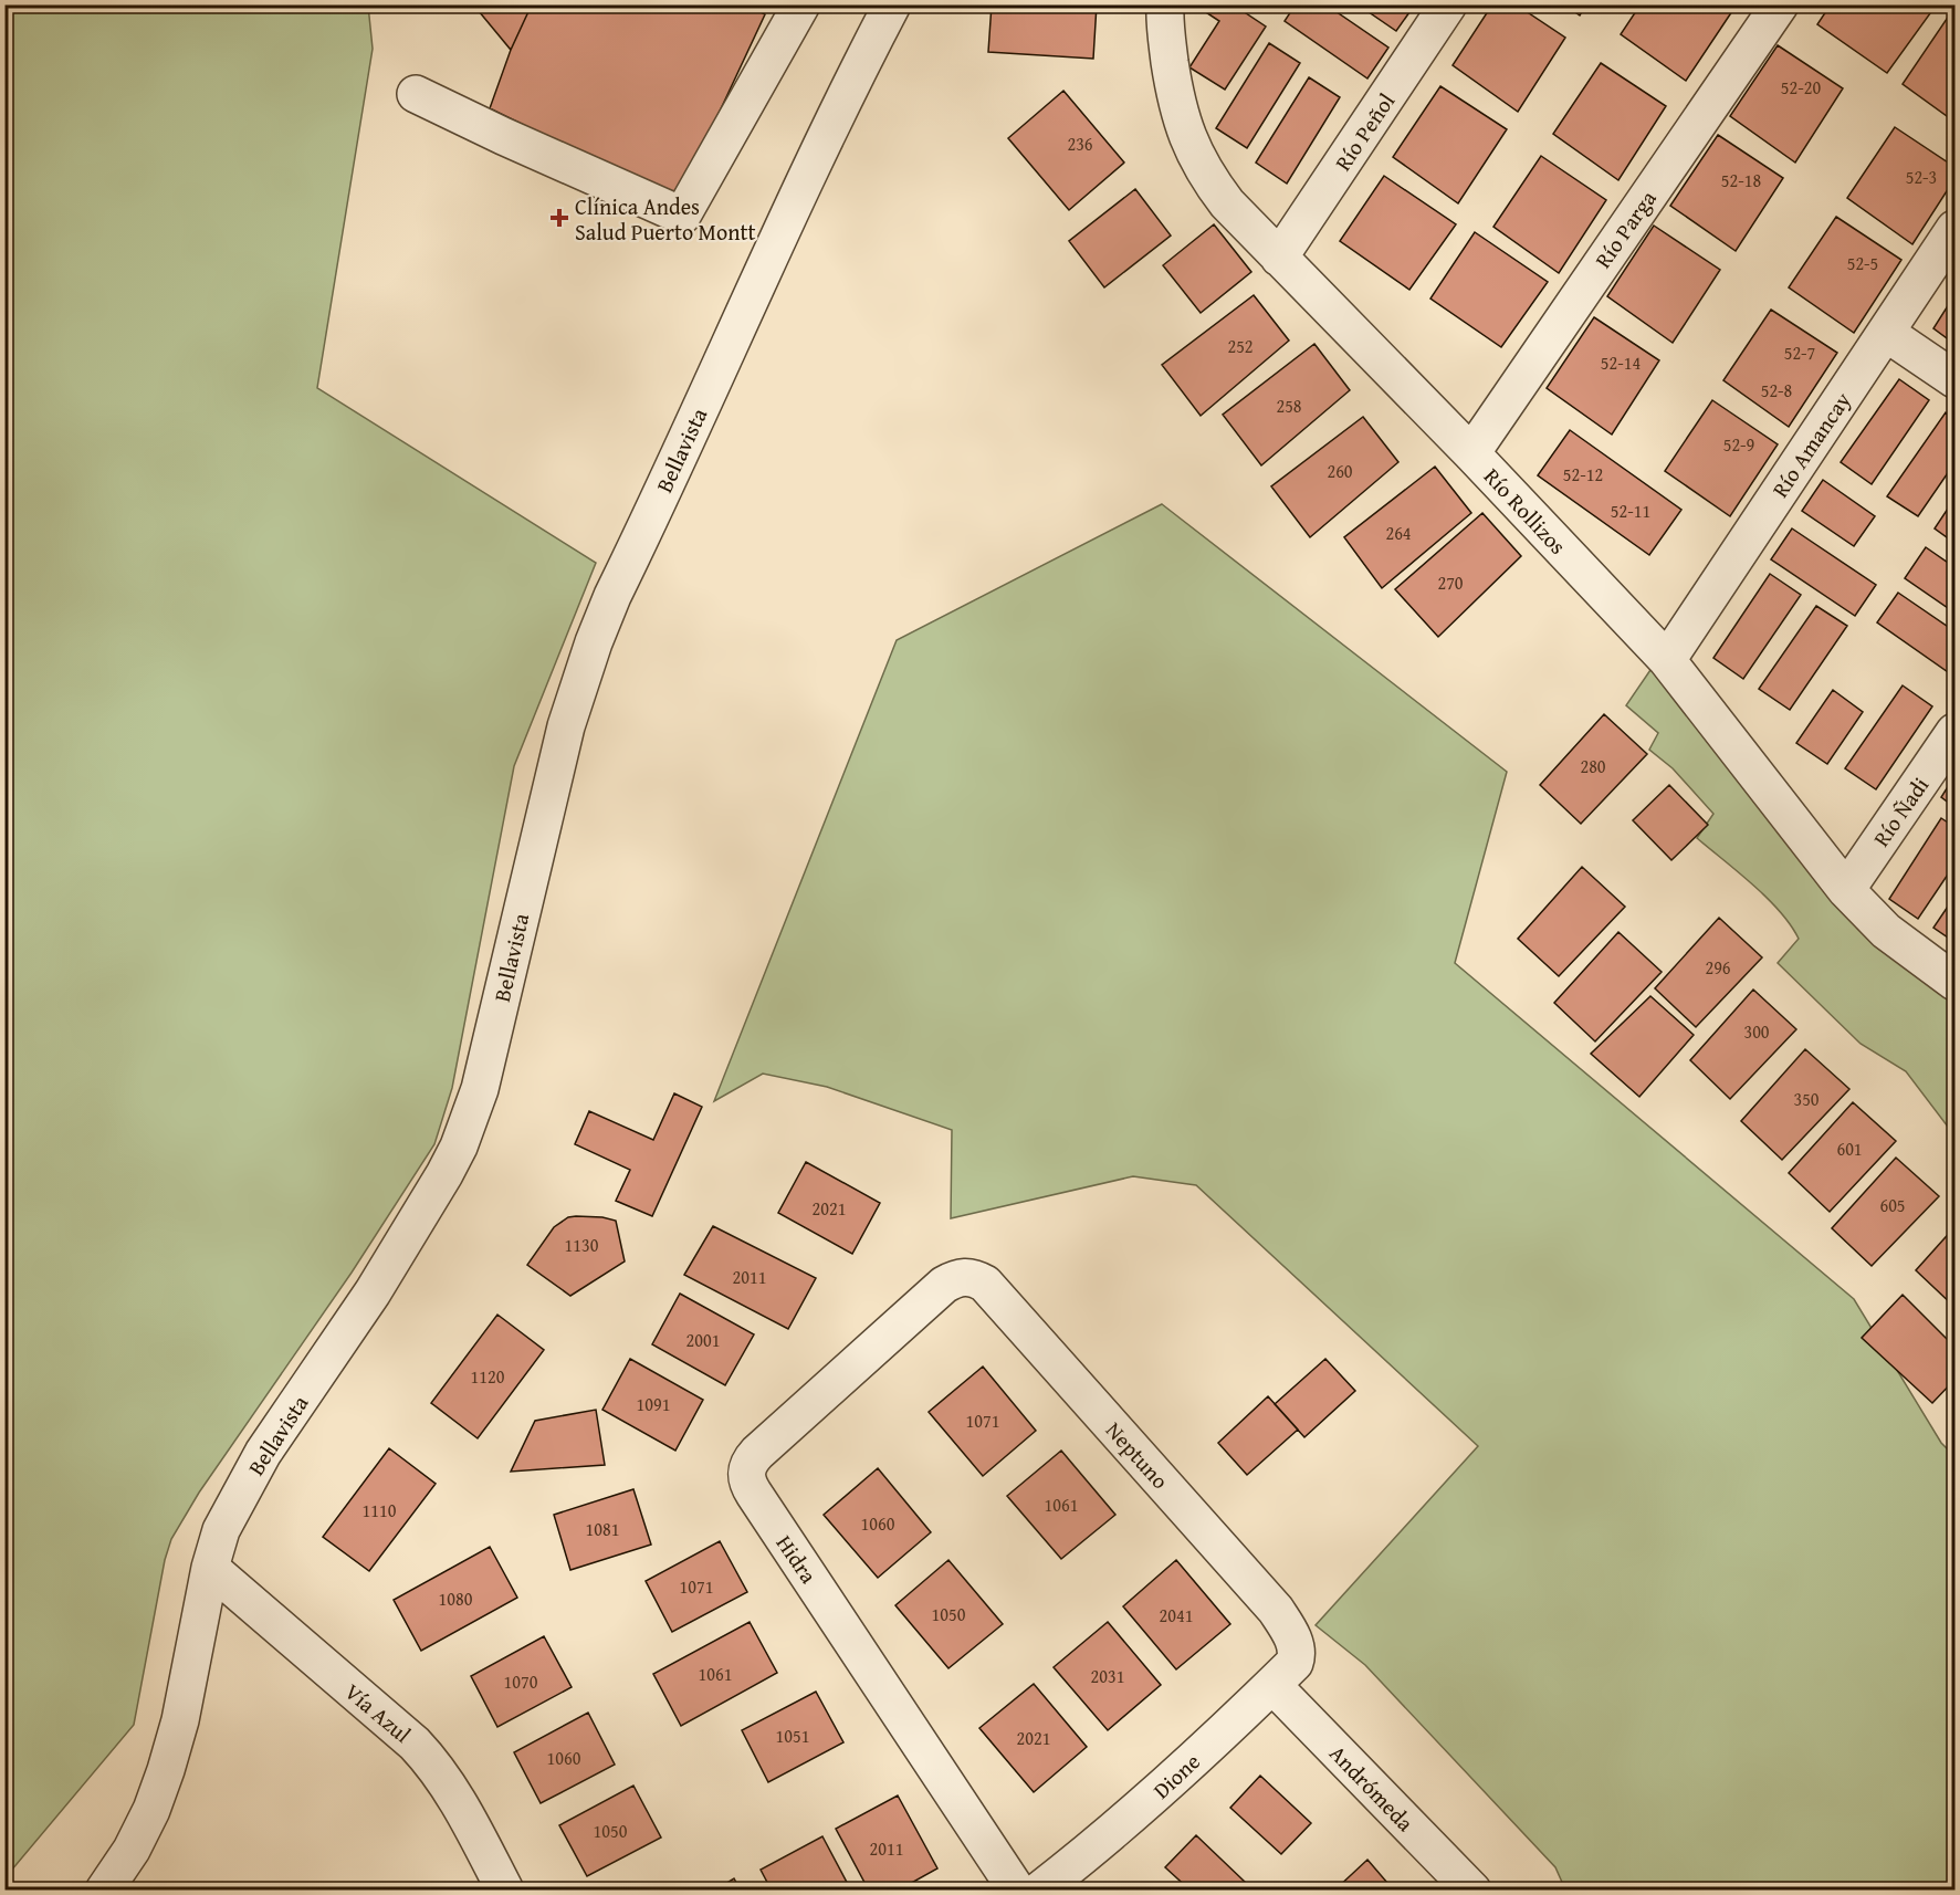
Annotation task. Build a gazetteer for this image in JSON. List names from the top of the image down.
{
  "streets": {
    "street": [
      "Río Peñol",
      "Río Parga",
      "Río Amancay",
      "Bellavista",
      "Río Rollizos",
      "Río Ñadi",
      "Neptuno",
      "Hidra",
      "Vía Azul",
      "Dione",
      "Andrómeda"
    ]
  },
  "crossings": [
    ["Río Peñol", "Río Rollizos"],
    ["Río Parga", "Río Rollizos"],
    ["Río Amancay", "Río Rollizos"],
    ["Bellavista", "Vía Azul"],
    ["Río Rollizos", "Río Ñadi"],
    ["Neptuno", "Hidra"],
    ["Neptuno", "Dione"],
    ["Dione", "Andrómeda"]
  ],
  "places": {
    "health": ["Clínica Andes Salud Puerto Montt"]
  },
  "house_numbers": [
    "52-20",
    "236",
    "52-3",
    "52-18",
    "52-5",
    "252",
    "52-7",
    "52-14",
    "52-8",
    "258",
    "52-9",
    "260",
    "52-12",
    "52-11",
    "264",
    "270",
    "280",
    "296",
    "300",
    "350",
    "601",
    "605",
    "2021",
    "1130",
    "2011",
    "2001",
    "1120",
    "1091",
    "1071",
    "1061",
    "1110",
    "1060",
    "1081",
    "1071",
    "1080",
    "1050",
    "2041",
    "1061",
    "2031",
    "1070",
    "1051",
    "2021",
    "1060",
    "1050",
    "2011"
  ]
}
